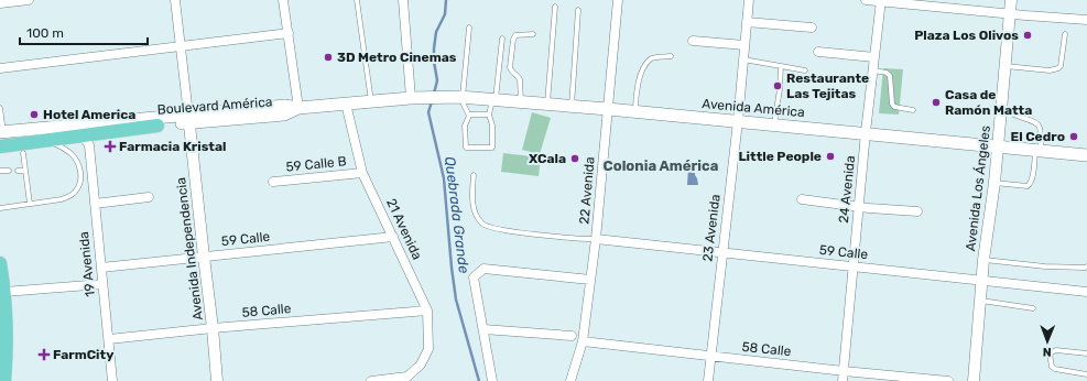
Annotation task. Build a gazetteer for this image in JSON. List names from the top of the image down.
{
  "streets": {
    "main road": ["Boulevard América", "Avenida América"],
    "street": [
      "59 Calle B",
      "Avenida Los Ángeles",
      "24 Avenida",
      "22 Avenida",
      "23 Avenida",
      "21 Avenida",
      "59 Calle",
      "Avenida Independencia",
      "19 Avenida",
      "58 Calle"
    ]
  },
  "crossings": [
    ["Boulevard América", "Avenida América"],
    ["Boulevard América", "21 Avenida"],
    ["Boulevard América", "Avenida Independencia"],
    ["Avenida América", "Avenida Los Ángeles"],
    ["Avenida América", "24 Avenida"],
    ["Avenida América", "22 Avenida"],
    ["Avenida América", "23 Avenida"],
    ["59 Calle B", "21 Avenida"],
    ["Avenida Los Ángeles", "59 Calle"],
    ["24 Avenida", "59 Calle"],
    ["24 Avenida", "58 Calle"],
    ["22 Avenida", "59 Calle"],
    ["22 Avenida", "58 Calle"],
    ["23 Avenida", "59 Calle"],
    ["23 Avenida", "58 Calle"],
    ["21 Avenida", "59 Calle"],
    ["21 Avenida", "58 Calle"],
    ["59 Calle", "Avenida Independencia"],
    ["59 Calle", "19 Avenida"],
    ["Avenida Independencia", "58 Calle"],
    ["19 Avenida", "58 Calle"]
  ],
  "districts": ["Colonia América"],
  "water": ["Quebrada Grande"],
  "places": {
    "other": [
      "Plaza Los Olivos",
      "3D Metro Cinemas",
      "Restaurante Las Tejitas",
      "Casa de Ramón Matta",
      "Hotel America",
      "El Cedro",
      "Little People",
      "XCala"
    ],
    "health": ["Farmacia Kristal", "FarmCity"]
  },
  "scale_bar": "100 m",
  "north": "bottom"
}
